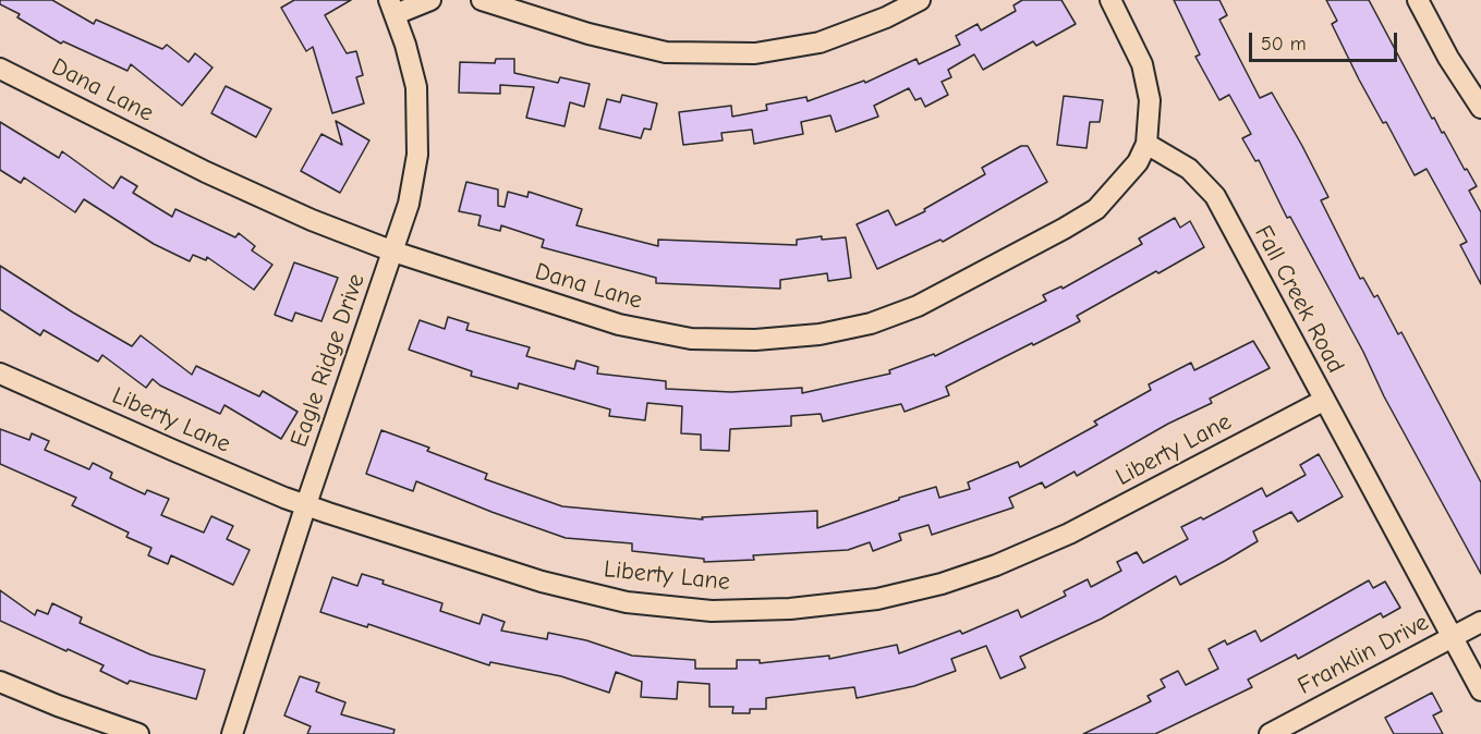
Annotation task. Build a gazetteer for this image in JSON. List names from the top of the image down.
{
  "streets": {
    "street": [
      "Dana Lane",
      "Fall Creek Road",
      "Eagle Ridge Drive",
      "Liberty Lane",
      "Franklin Drive"
    ]
  },
  "crossings": [
    ["Dana Lane", "Fall Creek Road"],
    ["Dana Lane", "Eagle Ridge Drive"],
    ["Fall Creek Road", "Liberty Lane"],
    ["Fall Creek Road", "Franklin Drive"],
    ["Eagle Ridge Drive", "Liberty Lane"]
  ],
  "scale_bar": "50 m"
}
